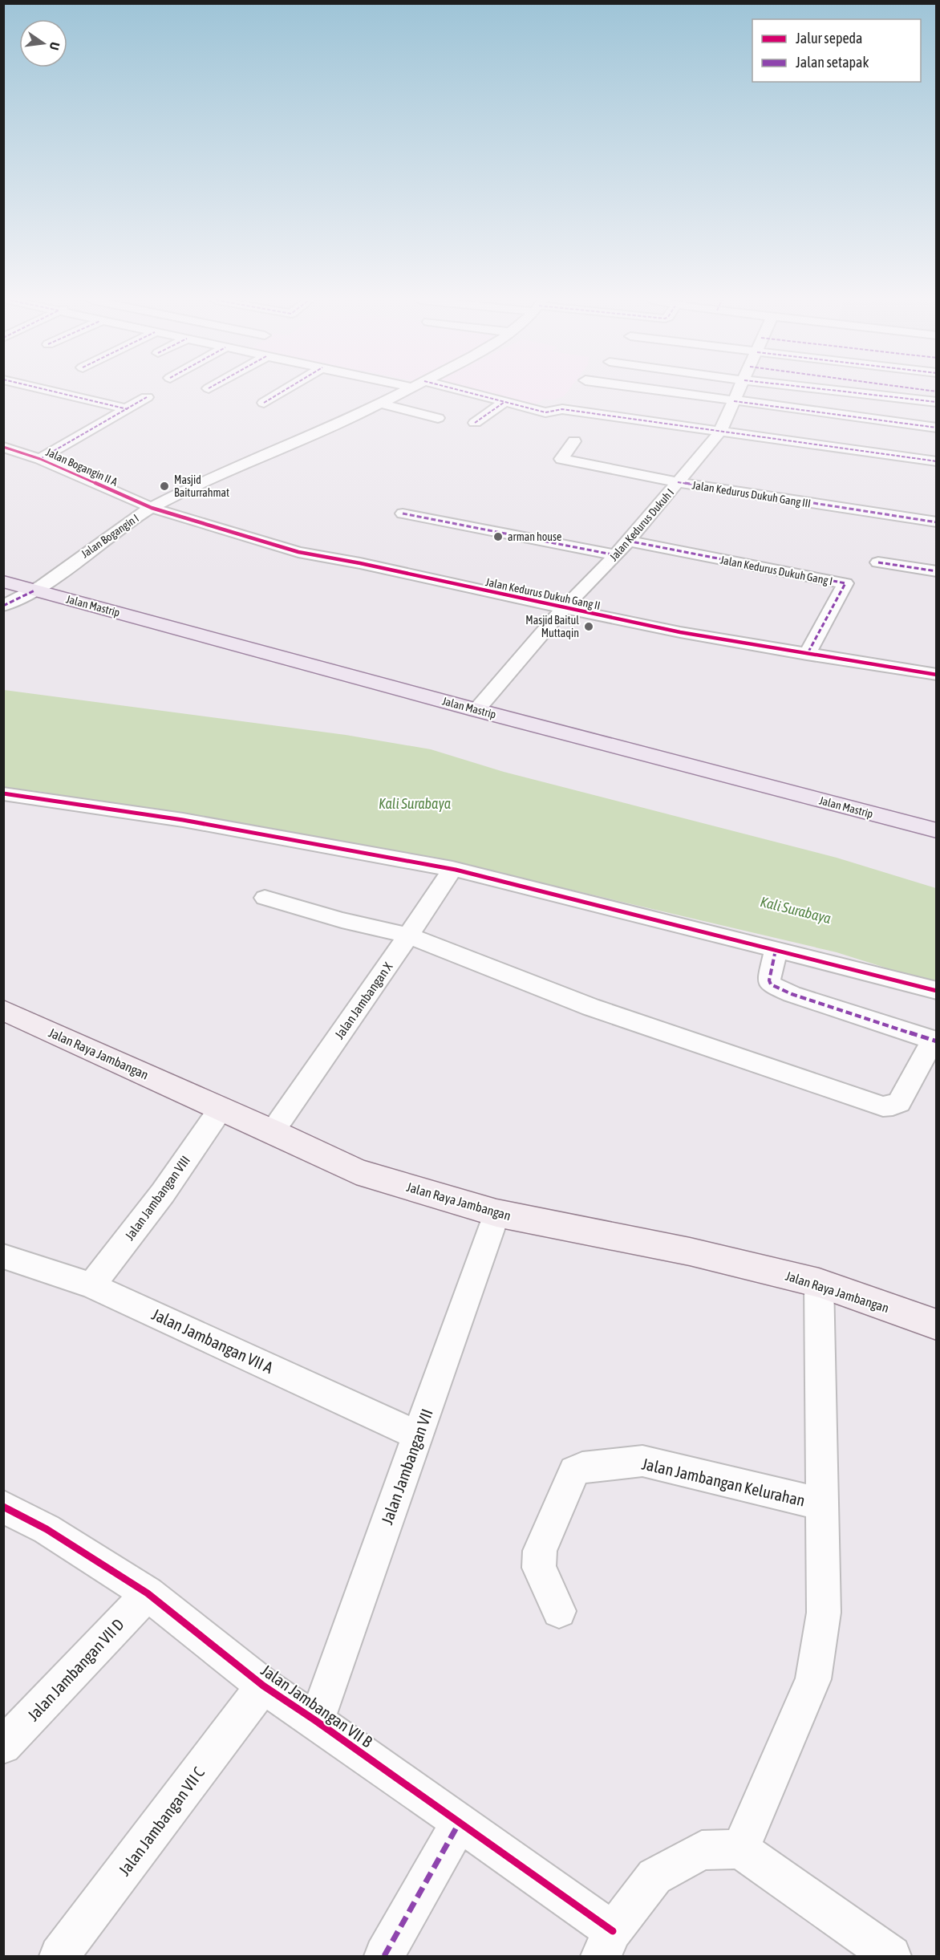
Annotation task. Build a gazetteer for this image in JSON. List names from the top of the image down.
{
  "streets": {
    "main road": ["Jalan Mastrip", "Jalan Raya Jambangan"],
    "street": [
      "Jalan Bogangin II A",
      "Jalan Kedurus Dukuh Gang III",
      "Jalan Kedurus Dukuh I",
      "Jalan Bogangin I",
      "Jalan Kedurus Dukuh Gang I",
      "Jalan Kedurus Dukuh Gang II",
      "Jalan Jambangan X",
      "Jalan Jambangan VIII",
      "Jalan Jambangan VII A",
      "Jalan Jambangan VII",
      "Jalan Jambangan Kelurahan",
      "Jalan Jambangan VII D",
      "Jalan Jambangan VII B",
      "Jalan Jambangan VII C"
    ]
  },
  "crossings": [
    ["Jalan Bogangin II A", "Jalan Bogangin I"],
    ["Jalan Bogangin II A", "Jalan Kedurus Dukuh Gang II"],
    ["Jalan Kedurus Dukuh Gang III", "Jalan Kedurus Dukuh I"],
    ["Jalan Kedurus Dukuh I", "Jalan Kedurus Dukuh Gang I"],
    ["Jalan Kedurus Dukuh I", "Jalan Kedurus Dukuh Gang II"],
    ["Jalan Kedurus Dukuh I", "Jalan Mastrip"],
    ["Jalan Bogangin I", "Jalan Kedurus Dukuh Gang II"],
    ["Jalan Bogangin I", "Jalan Mastrip"],
    ["Jalan Kedurus Dukuh Gang I", "Jalan Kedurus Dukuh Gang II"],
    ["Jalan Jambangan X", "Jalan Raya Jambangan"],
    ["Jalan Raya Jambangan", "Jalan Jambangan VIII"],
    ["Jalan Raya Jambangan", "Jalan Jambangan VII"],
    ["Jalan Raya Jambangan", "Jalan Jambangan Kelurahan"],
    ["Jalan Jambangan VIII", "Jalan Jambangan VII A"],
    ["Jalan Jambangan VII A", "Jalan Jambangan VII"],
    ["Jalan Jambangan VII", "Jalan Jambangan VII B"],
    ["Jalan Jambangan VII D", "Jalan Jambangan VII B"],
    ["Jalan Jambangan VII B", "Jalan Jambangan VII C"]
  ],
  "water": ["Kali Surabaya"],
  "places": ["Masjid Baiturrahmat", "arman house", "Masjid Baitul Muttaqin"],
  "legend": ["Jalur sepeda", "Jalan setapak"],
  "north": "right"
}
